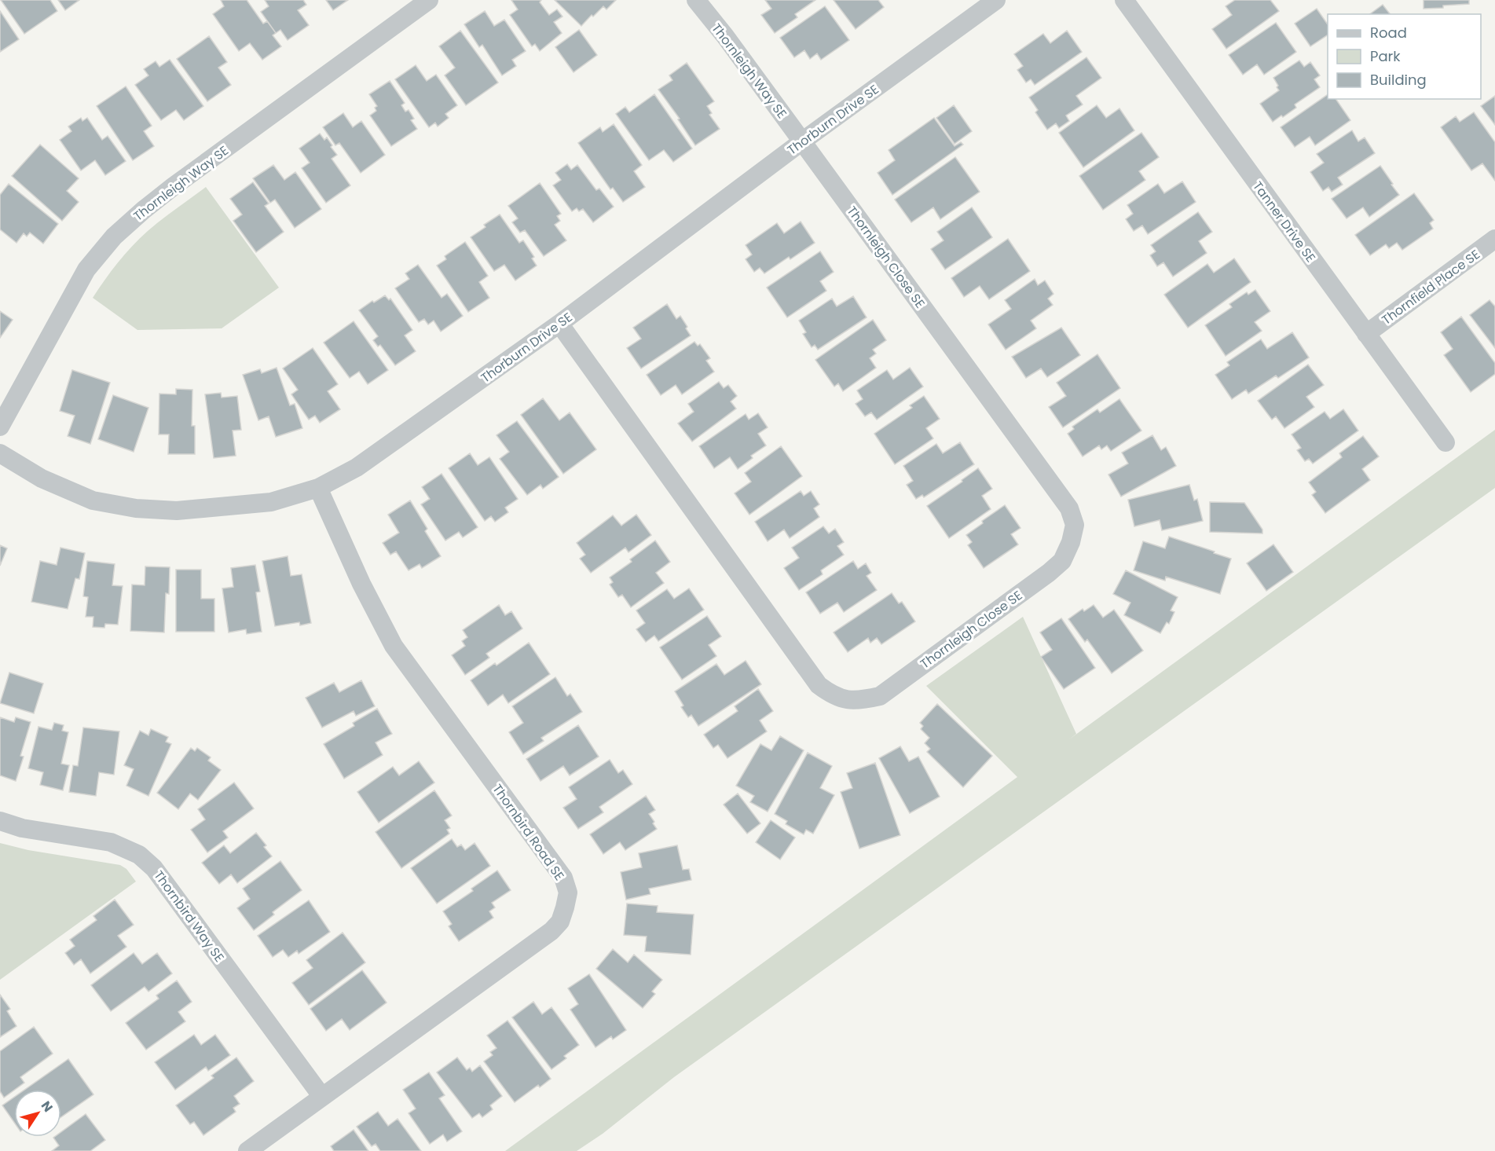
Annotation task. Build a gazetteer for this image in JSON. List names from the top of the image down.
{
  "streets": {
    "street": [
      "Thornleigh Way SE",
      "Thorburn Drive SE",
      "Tanner Drive SE",
      "Thornleigh Close SE",
      "Thornfield Place SE",
      "Thornbird Road SE",
      "Thornbird Way SE"
    ]
  },
  "crossings": [
    ["Thornleigh Way SE", "Thorburn Drive SE"],
    ["Thornleigh Way SE", "Thornleigh Close SE"],
    ["Thorburn Drive SE", "Thornleigh Close SE"],
    ["Thorburn Drive SE", "Thornbird Road SE"],
    ["Tanner Drive SE", "Thornfield Place SE"],
    ["Thornbird Road SE", "Thornbird Way SE"]
  ],
  "legend": ["Road", "Park", "Building"],
  "north": "top right"
}
